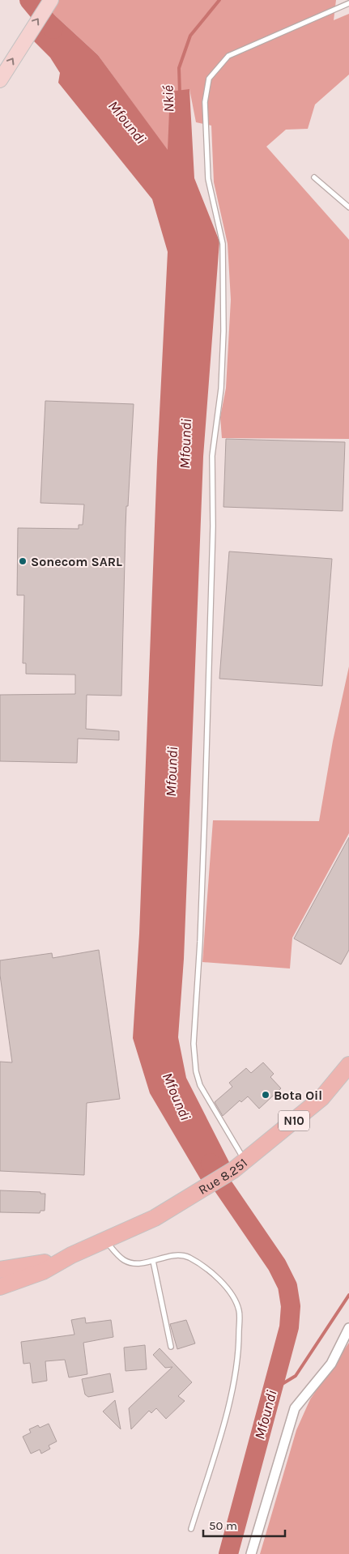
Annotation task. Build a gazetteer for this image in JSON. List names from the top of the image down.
{
  "streets": {
    "highway": ["N10", "Rue 8.251"]
  },
  "water": ["Nkié", "Mfoundi"],
  "places": ["Sonecom SARL", "Bota Oil"],
  "scale_bar": "50 m"
}
